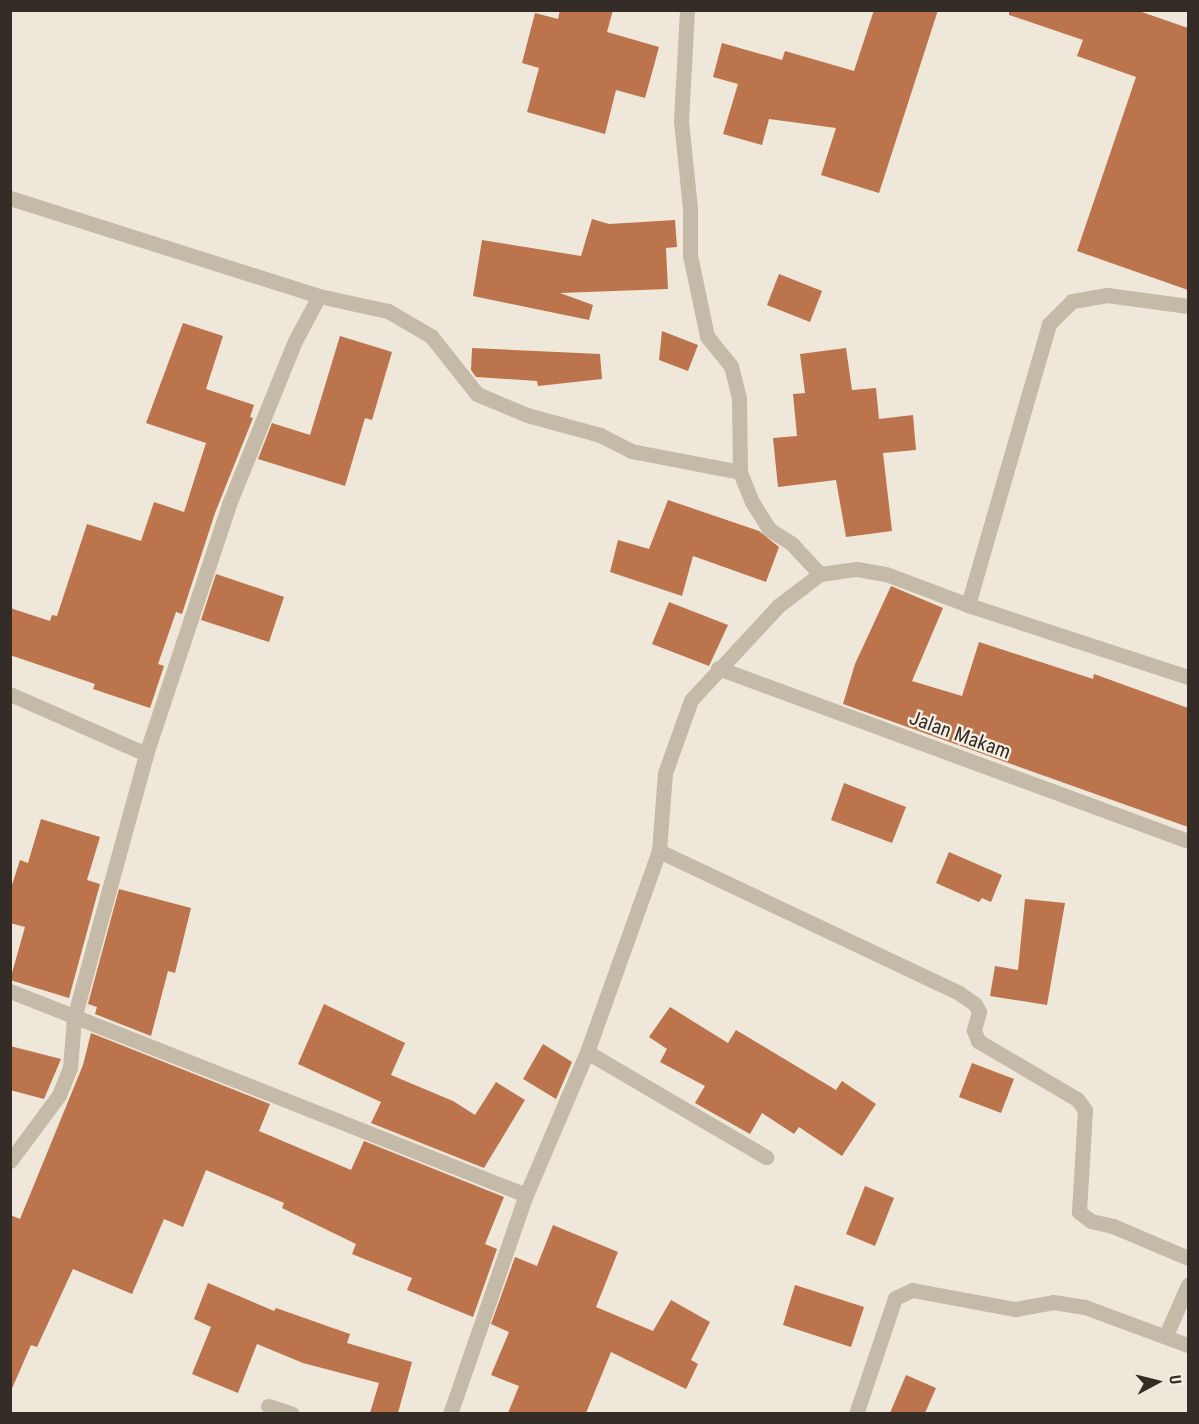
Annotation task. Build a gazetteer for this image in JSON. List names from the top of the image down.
{
  "streets": {
    "street": ["Jalan Makam"]
  },
  "north": "right"
}
